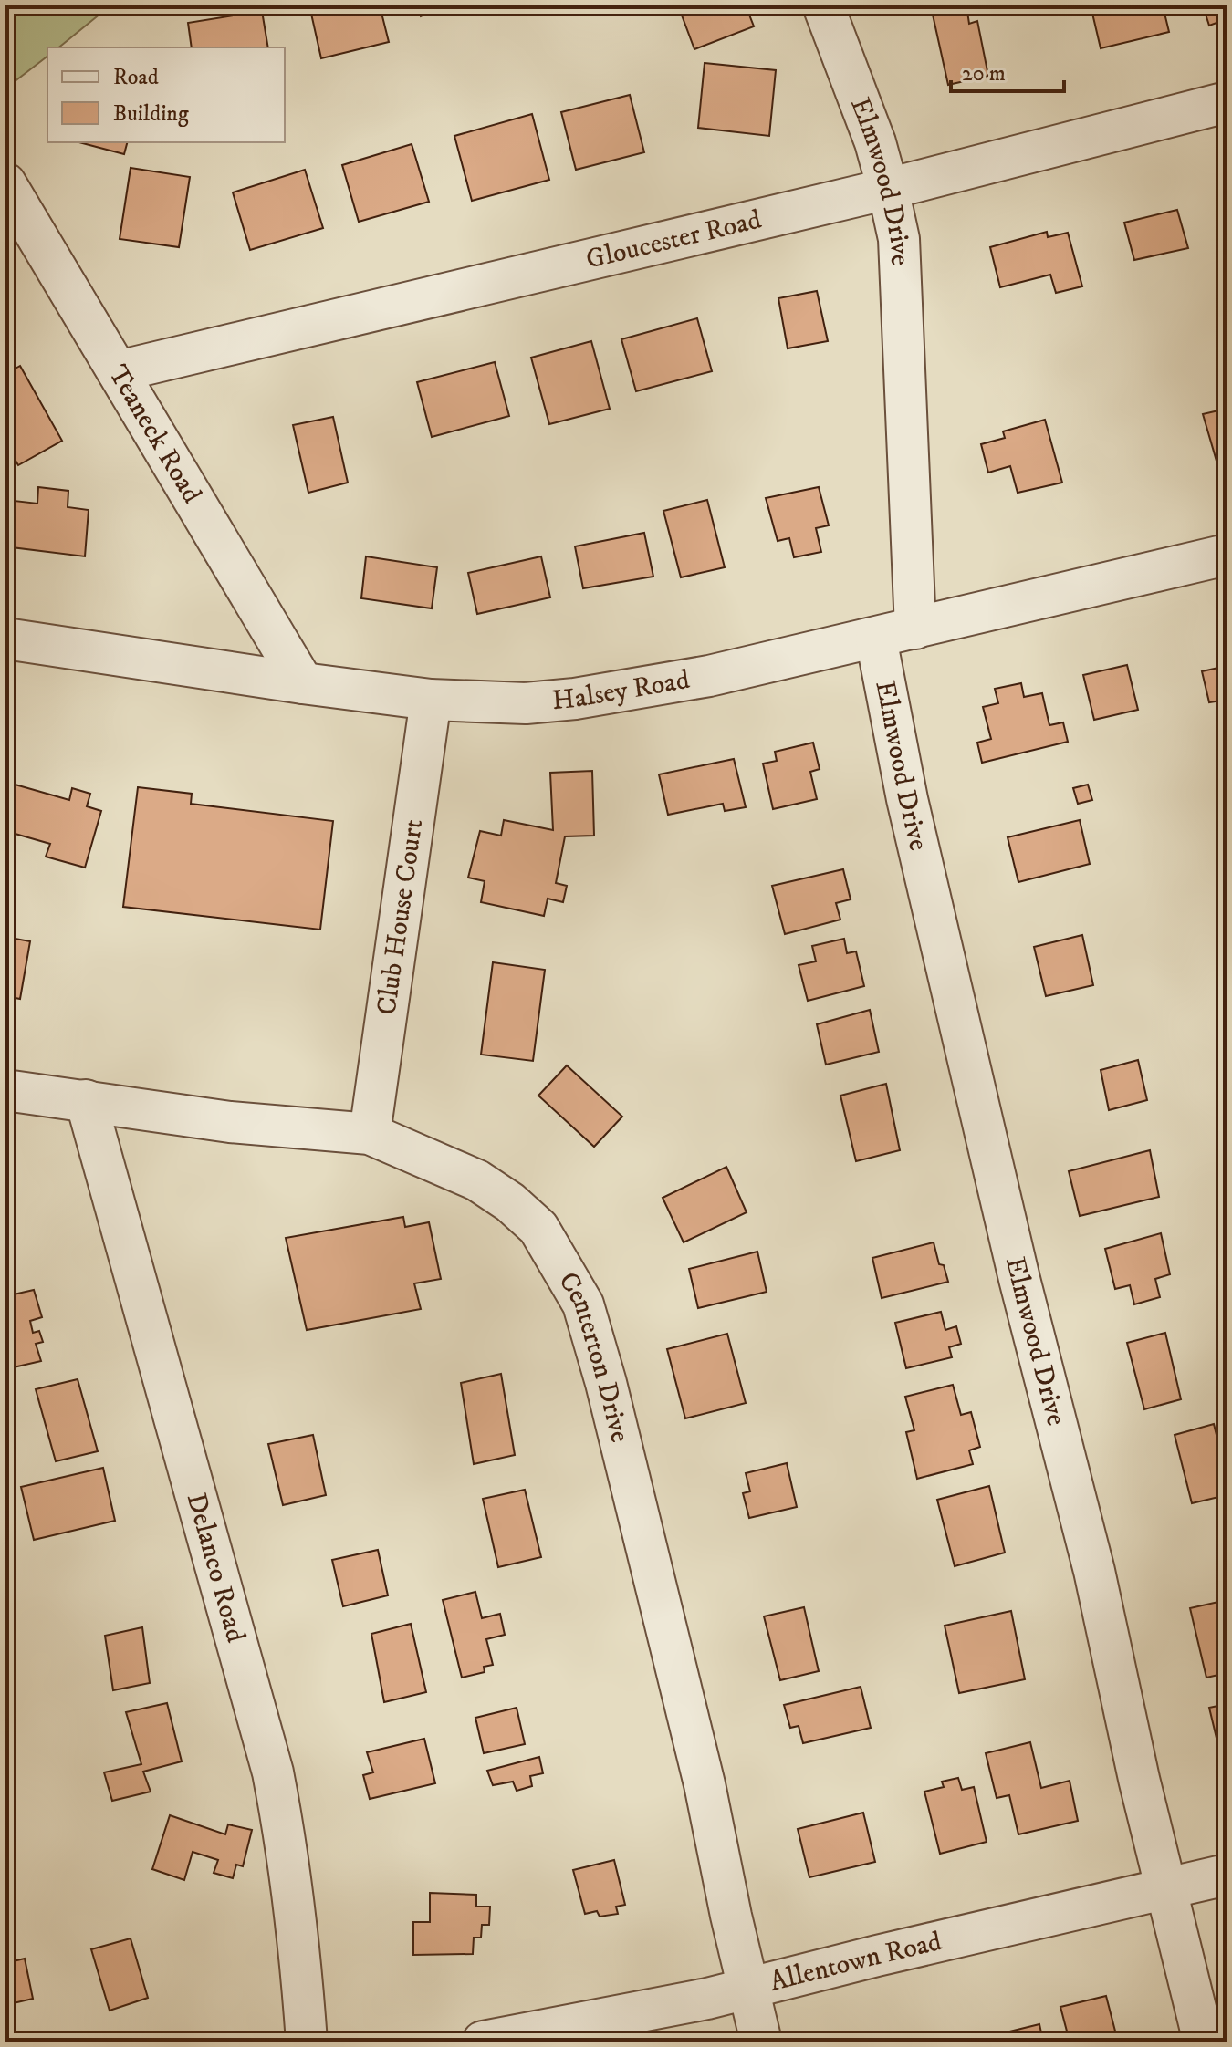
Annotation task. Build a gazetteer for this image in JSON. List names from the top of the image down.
{
  "streets": {
    "street": [
      "Elmwood Drive",
      "Gloucester Road",
      "Teaneck Road",
      "Halsey Road",
      "Club House Court",
      "Centerton Drive",
      "Delanco Road",
      "Allentown Road"
    ]
  },
  "crossings": [
    ["Elmwood Drive", "Gloucester Road"],
    ["Elmwood Drive", "Halsey Road"],
    ["Elmwood Drive", "Allentown Road"],
    ["Gloucester Road", "Teaneck Road"],
    ["Teaneck Road", "Halsey Road"],
    ["Halsey Road", "Club House Court"],
    ["Club House Court", "Centerton Drive"],
    ["Centerton Drive", "Delanco Road"],
    ["Centerton Drive", "Allentown Road"]
  ],
  "legend": ["Road", "Building"],
  "scale_bar": "20 m"
}
